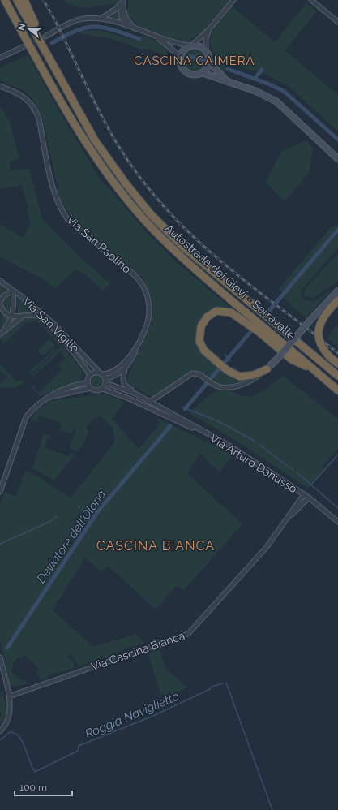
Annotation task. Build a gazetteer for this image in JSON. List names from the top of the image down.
{
  "streets": {
    "highway": ["Autostrada dei Giovi - Serravalle"],
    "street": [
      "Via San Paolino",
      "Via San Vigilio",
      "Via Arturo Danusso",
      "Via Cascina Bianca"
    ]
  },
  "crossings": [
    ["Via San Paolino", "Via San Vigilio"],
    ["Via San Paolino", "Via Arturo Danusso"],
    ["Via San Vigilio", "Via Arturo Danusso"],
    ["Via Arturo Danusso", "Via Cascina Bianca"]
  ],
  "districts": ["CASCINA CAIMERA", "CASCINA BIANCA"],
  "water": ["Deviatore dell'Olona", "Roggia Naviglietto"],
  "scale_bar": "100 m",
  "north": "left"
}
